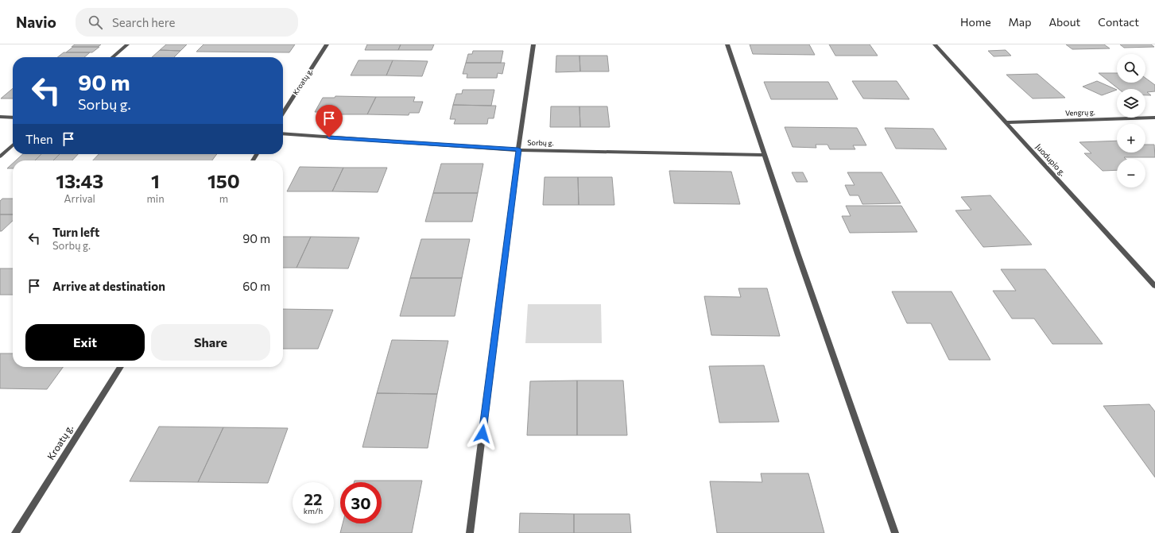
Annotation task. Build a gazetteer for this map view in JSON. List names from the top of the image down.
{
  "streets": {
    "street": [
      "Kroatų g.",
      "Vengrų g.",
      "Sorbų g.",
      "Juodupio g."
    ]
  },
  "crossings": [
    ["Vengrų g.", "Juodupio g."]
  ],
  "page": {
    "header": "Navio",
    "search": "Search here",
    "nav": [
      "Home",
      "Map",
      "About",
      "Contact"
    ],
    "map_buttons": ["+", "−"],
    "turn": ["90 m", "Sorbų g."],
    "then": "Then",
    "eta": [
      "13:43",
      "Arrival",
      "1",
      "min",
      "150",
      "m"
    ],
    "list": [
      {
        "name": "Turn left",
        "note": "Sorbų g.",
        "value": "90 m"
      },
      {
        "name": "Arrive at destination",
        "value": "60 m"
      }
    ],
    "buttons": ["Exit", "Share"],
    "speed": "22 km/h",
    "limit": "30"
  }
}
